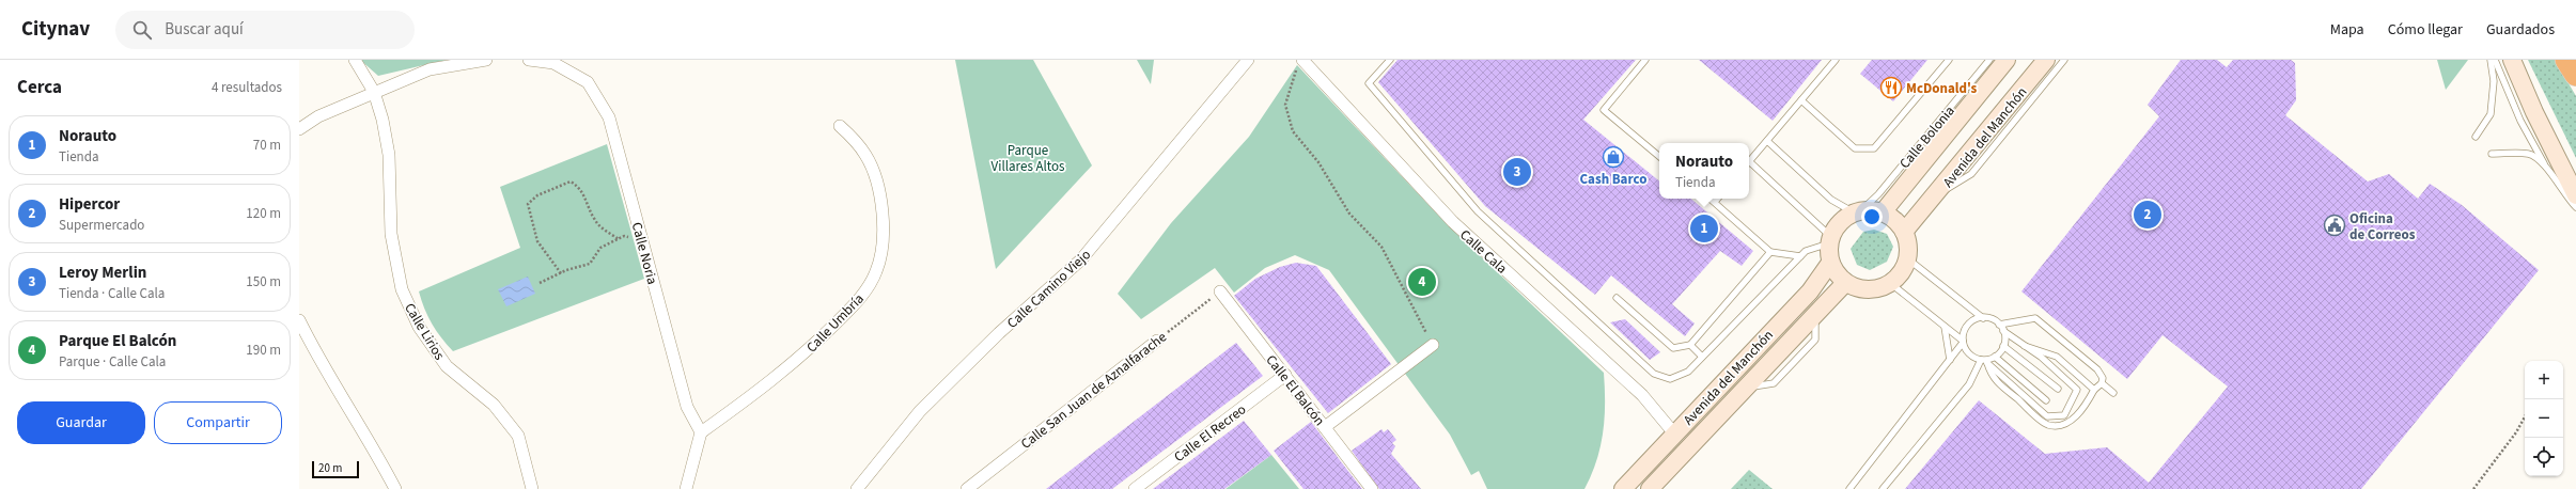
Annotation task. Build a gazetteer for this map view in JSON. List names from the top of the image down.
{
  "streets": {
    "main road": ["Avenida del Manchón"],
    "street": [
      "Calle Cala",
      "Calle Noria",
      "Calle Camino Viejo",
      "Calle Umbría",
      "Calle Lirios",
      "Calle San Juan de Aznalfarache",
      "Calle El Balcón",
      "Calle El Recreo"
    ],
    "lane": ["Calle Bolonia"]
  },
  "crossings": [
    ["Calle Bolonia", "Avenida del Manchón"],
    ["Avenida del Manchón", "Calle Cala"],
    ["Calle Noria", "Calle Umbría"],
    ["Calle San Juan de Aznalfarache", "Calle El Balcón"],
    ["Calle El Balcón", "Calle El Recreo"]
  ],
  "parks": ["Parque Villares Altos"],
  "places": {
    "restaurant": ["McDonald's"],
    "shop": ["Cash Barco"],
    "public building": ["Oficina de Correos"]
  },
  "scale_bar": "20 m",
  "page": {
    "header": "Citynav",
    "search": "Buscar aquí",
    "nav": ["Mapa", "Cómo llegar", "Guardados"],
    "heading": ["Cerca", "4 resultados"],
    "list": [
      {
        "mark": "1",
        "name": "Norauto",
        "note": "Tienda",
        "value": "70 m"
      },
      {
        "mark": "2",
        "name": "Hipercor",
        "note": "Supermercado",
        "value": "120 m"
      },
      {
        "mark": "3",
        "name": "Leroy Merlin",
        "note": "Tienda · Calle Cala",
        "value": "150 m"
      },
      {
        "mark": "4",
        "name": "Parque El Balcón",
        "note": "Parque · Calle Cala",
        "value": "190 m"
      }
    ],
    "popup": ["Norauto", "Tienda"],
    "pins": [
      "3",
      "2",
      "1",
      "4"
    ],
    "map_buttons": ["+", "−"],
    "buttons": ["Guardar", "Compartir"],
    "scale": "20 m"
  }
}
